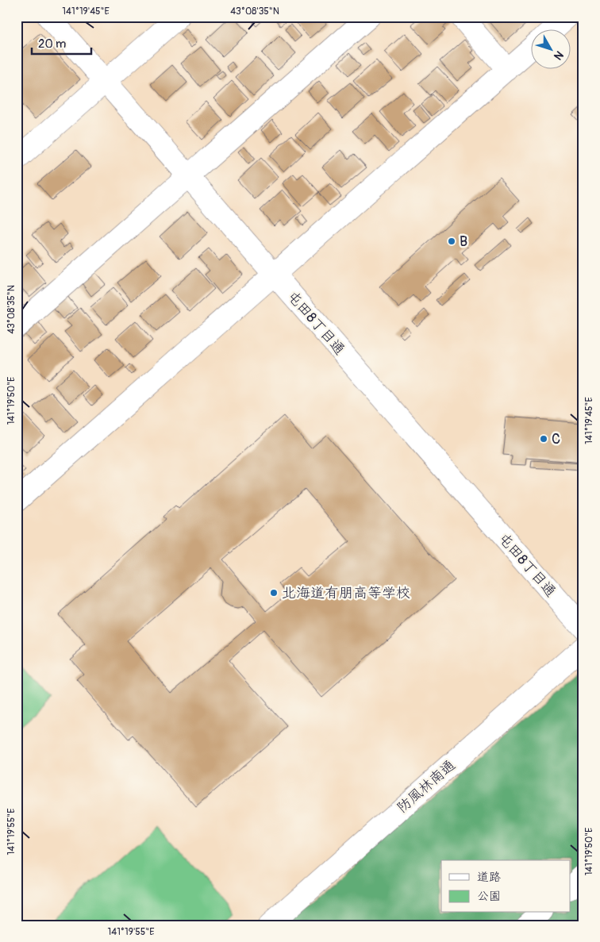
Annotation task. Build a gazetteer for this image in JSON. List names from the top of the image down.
{
  "streets": {
    "street": ["屯田8丁目通", "防風林南通"]
  },
  "places": ["B", "C", "北海道有朋高等学校"],
  "legend": ["道路", "公園"],
  "scale_bar": "20 m",
  "north": "bottom right",
  "coordinates": [
    "141°19'45\"E",
    "43°08'35\"N",
    "141°19'50\"E",
    "141°19'55\"E"
  ]
}
